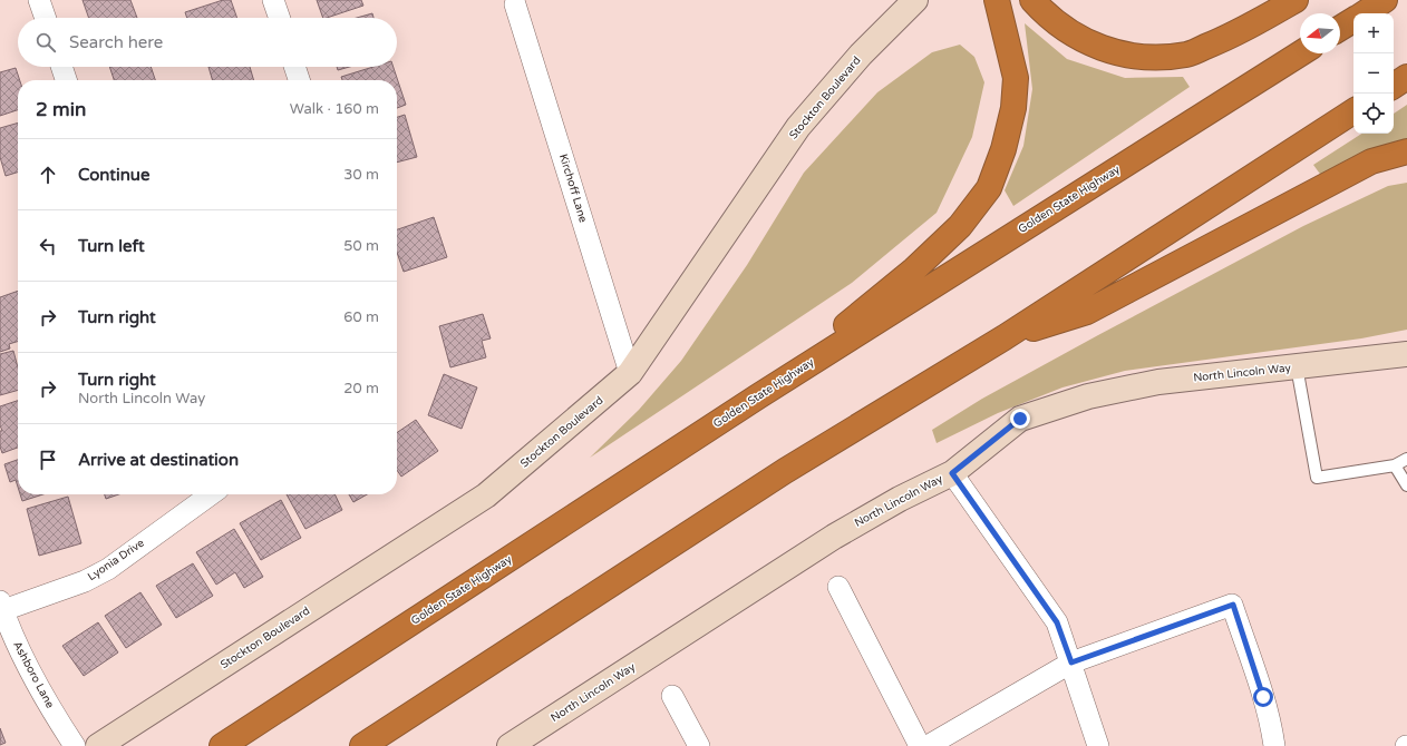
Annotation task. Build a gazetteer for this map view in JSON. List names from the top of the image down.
{
  "streets": {
    "highway": ["Golden State Highway"],
    "street": [
      "Stockton Boulevard",
      "Kirchoff Lane",
      "North Lincoln Way",
      "Lyonia Drive",
      "Ashboro Lane"
    ]
  },
  "crossings": [
    ["Stockton Boulevard", "Kirchoff Lane"],
    ["Lyonia Drive", "Ashboro Lane"]
  ],
  "north": "left",
  "page": {
    "map_buttons": ["+", "−"],
    "search": "Search here",
    "heading": ["2 min", "Walk · 160 m"],
    "list": [
      ["Continue", "30 m"],
      ["Turn left", "50 m"],
      ["Turn right", "60 m"],
      ["Turn right", "North Lincoln Way", "20 m"],
      "Arrive at destination"
    ]
  }
}
